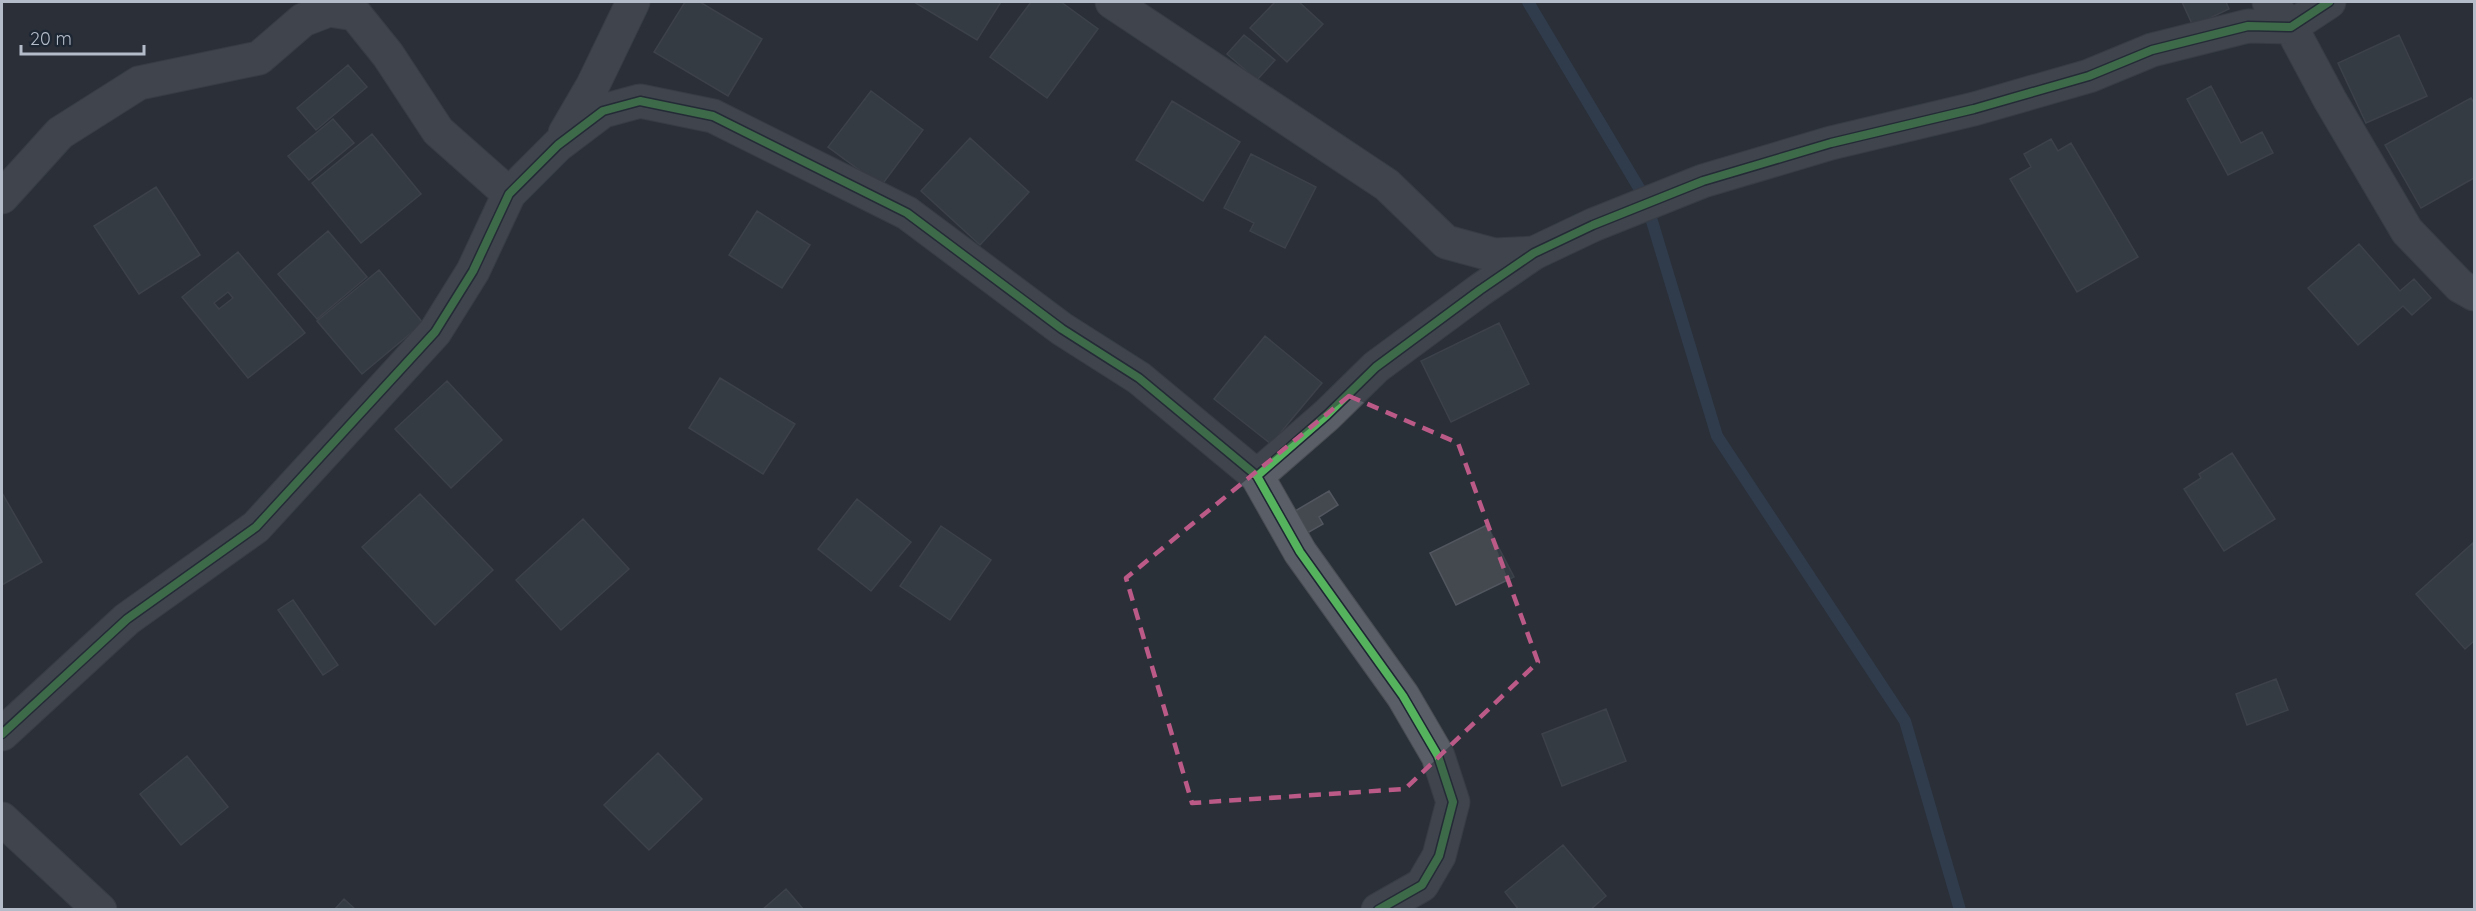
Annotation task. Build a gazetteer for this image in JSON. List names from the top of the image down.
{
  "scale_bar": "20 m"
}
